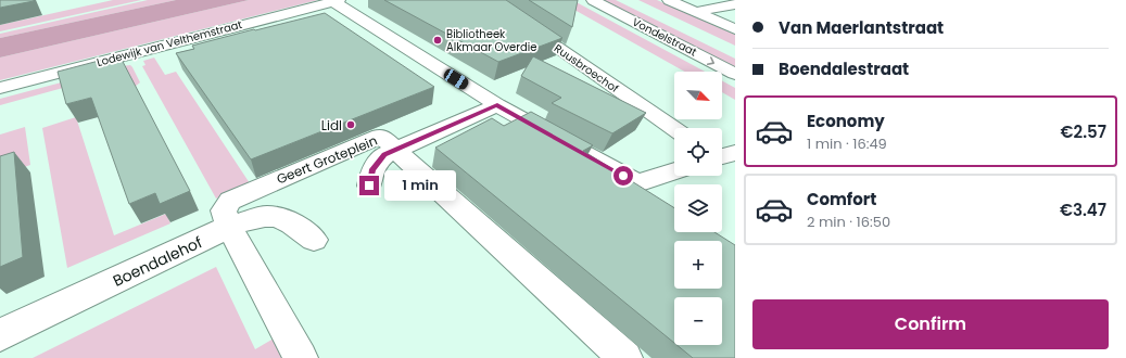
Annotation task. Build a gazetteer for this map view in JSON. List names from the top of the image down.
{
  "streets": {
    "street": [
      "Vondelstraat",
      "Lodewijk van Velthemstraat",
      "Ruusbroechof",
      "Geert Groteplein",
      "Boendalehof"
    ]
  },
  "crossings": [
    ["Geert Groteplein", "Boendalehof"]
  ],
  "places": ["Bibliotheek Alkmaar Overdie", "Lidl"],
  "north": "bottom right",
  "page": {
    "banner": ["Van Maerlantstraat", "Boendalestraat"],
    "map_buttons": ["+", "−"],
    "list": [
      {
        "name": "Economy",
        "note": "1 min · 16:49",
        "value": "€2.57"
      },
      {
        "name": "Comfort",
        "note": "2 min · 16:50",
        "value": "€3.47"
      }
    ],
    "bubble": "1 min",
    "buttons": "Confirm"
  }
}
